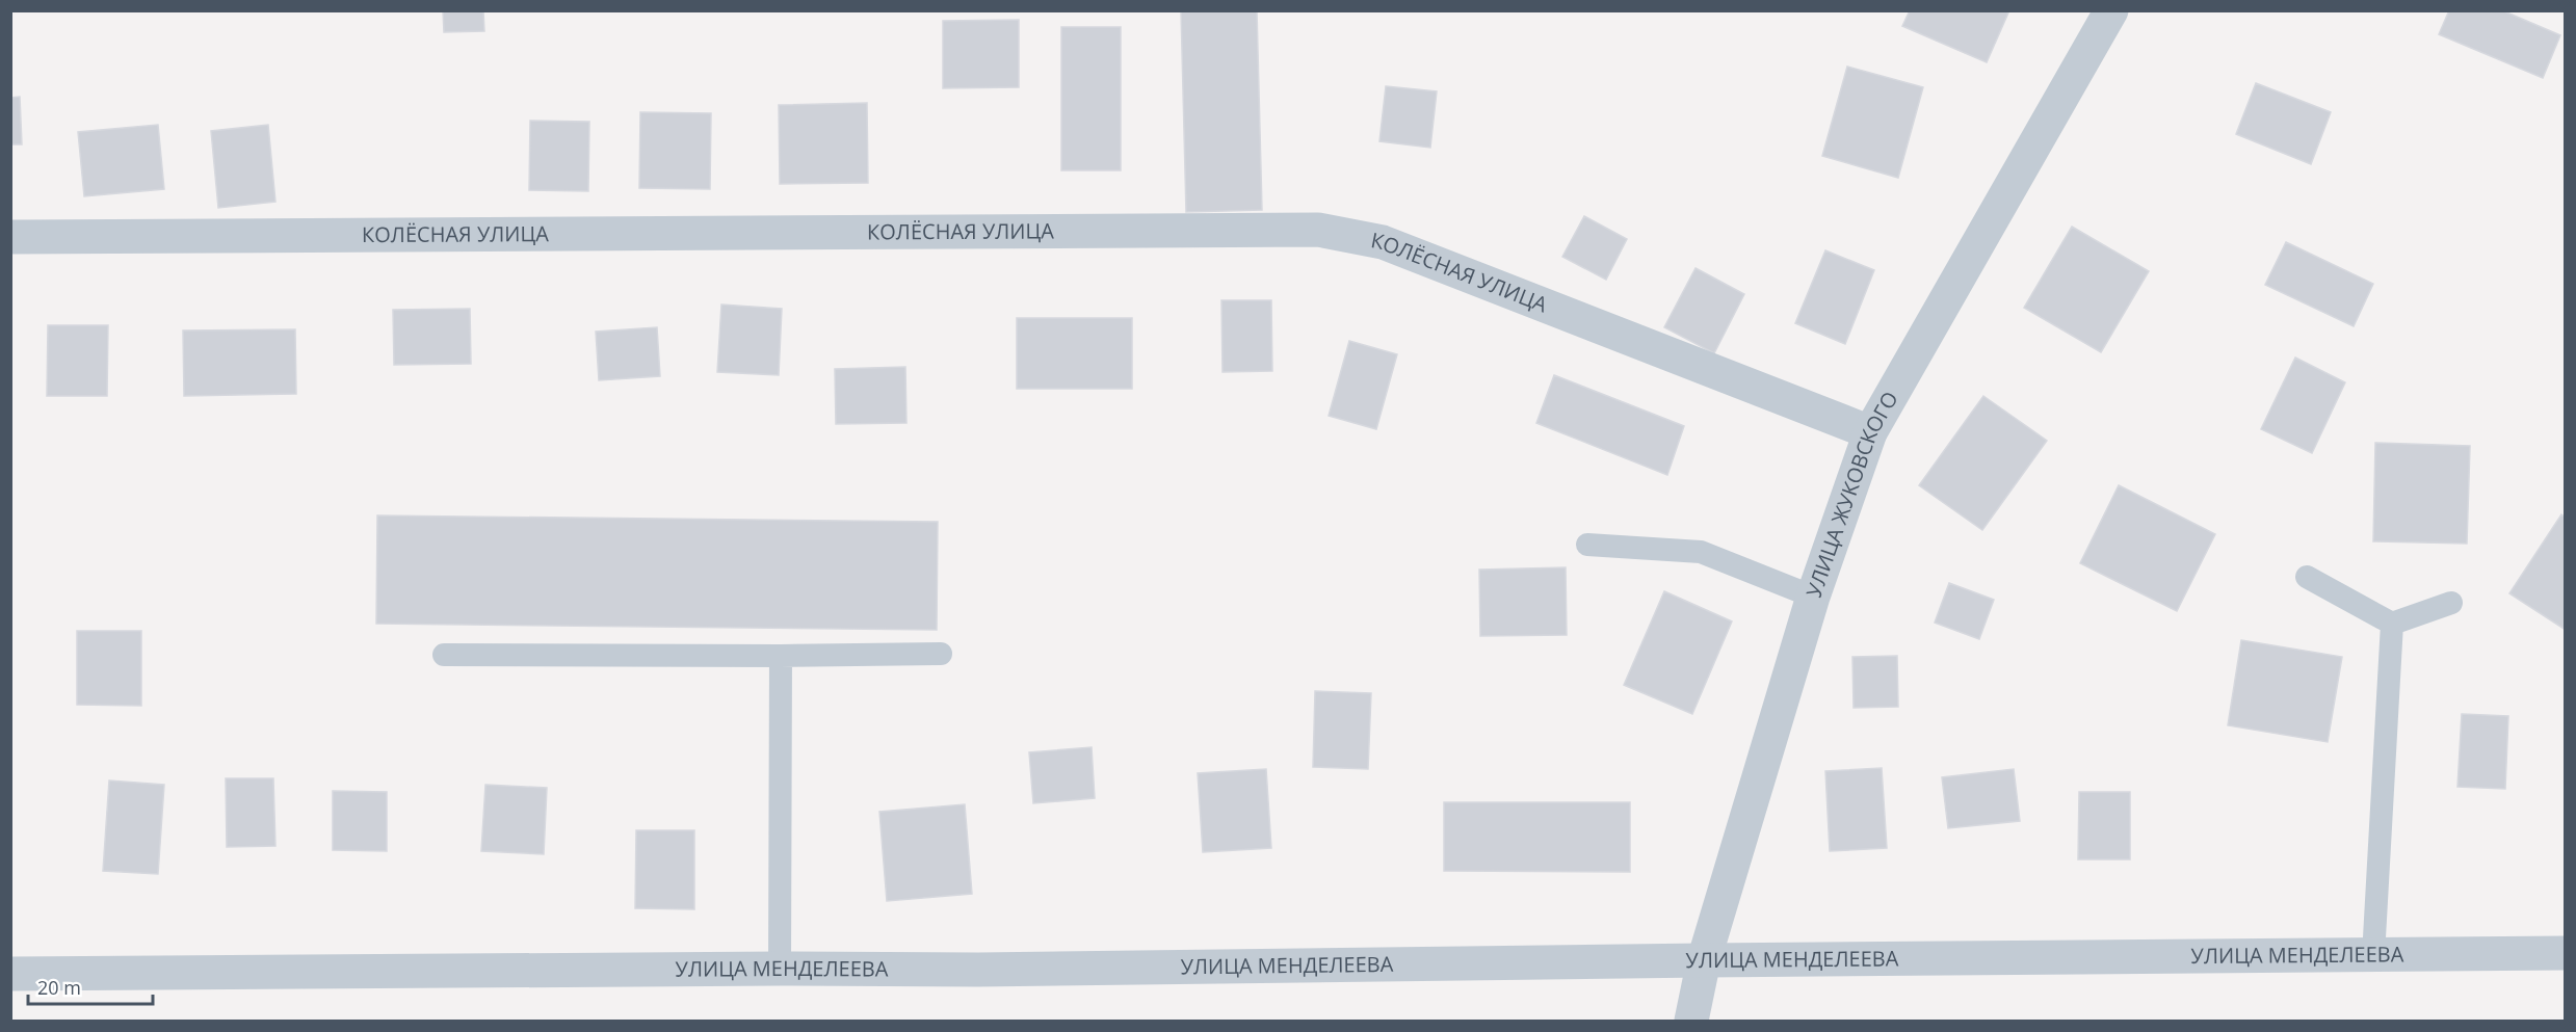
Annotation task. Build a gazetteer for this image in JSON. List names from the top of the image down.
{
  "streets": {
    "street": ["КОЛЁСНАЯ УЛИЦА", "УЛИЦА ЖУКОВСКОГО", "УЛИЦА МЕНДЕЛЕЕВА"]
  },
  "crossings": [
    ["КОЛЁСНАЯ УЛИЦА", "УЛИЦА ЖУКОВСКОГО"],
    ["УЛИЦА ЖУКОВСКОГО", "УЛИЦА МЕНДЕЛЕЕВА"]
  ],
  "scale_bar": "20 m"
}
